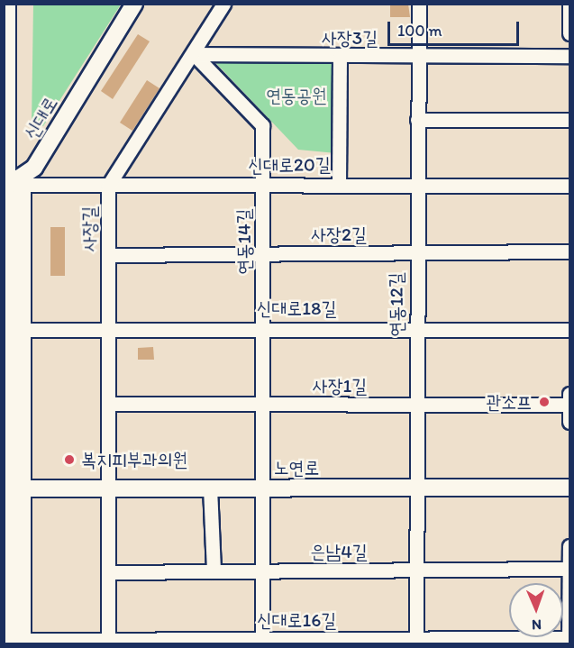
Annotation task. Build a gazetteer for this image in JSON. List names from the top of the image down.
{
  "streets": {
    "main road": ["신대로", "노연로"],
    "street": [
      "사장3길",
      "신대로20길",
      "사장길",
      "사장2길",
      "연동14길",
      "연동12길",
      "신대로18길",
      "사장1길",
      "은남4길",
      "신대로16길"
    ]
  },
  "crossings": [
    ["사장3길", "사장길"],
    ["사장3길", "연동14길"],
    ["사장3길", "연동12길"],
    ["신대로", "신대로20길"],
    ["신대로20길", "사장길"],
    ["신대로20길", "연동14길"],
    ["신대로20길", "연동12길"],
    ["사장길", "사장2길"],
    ["사장길", "연동14길"],
    ["사장길", "신대로18길"],
    ["사장길", "사장1길"],
    ["사장길", "노연로"],
    ["사장길", "은남4길"],
    ["사장길", "신대로16길"],
    ["사장2길", "연동14길"],
    ["사장2길", "연동12길"],
    ["연동14길", "신대로18길"],
    ["연동14길", "사장1길"],
    ["연동14길", "노연로"],
    ["연동14길", "은남4길"],
    ["연동14길", "신대로16길"],
    ["연동12길", "신대로18길"],
    ["연동12길", "사장1길"],
    ["연동12길", "노연로"],
    ["연동12길", "은남4길"],
    ["연동12길", "신대로16길"]
  ],
  "parks": ["연동공원"],
  "places": ["관소프", "복지피부과의원"],
  "scale_bar": "100 m",
  "north": "bottom"
}
